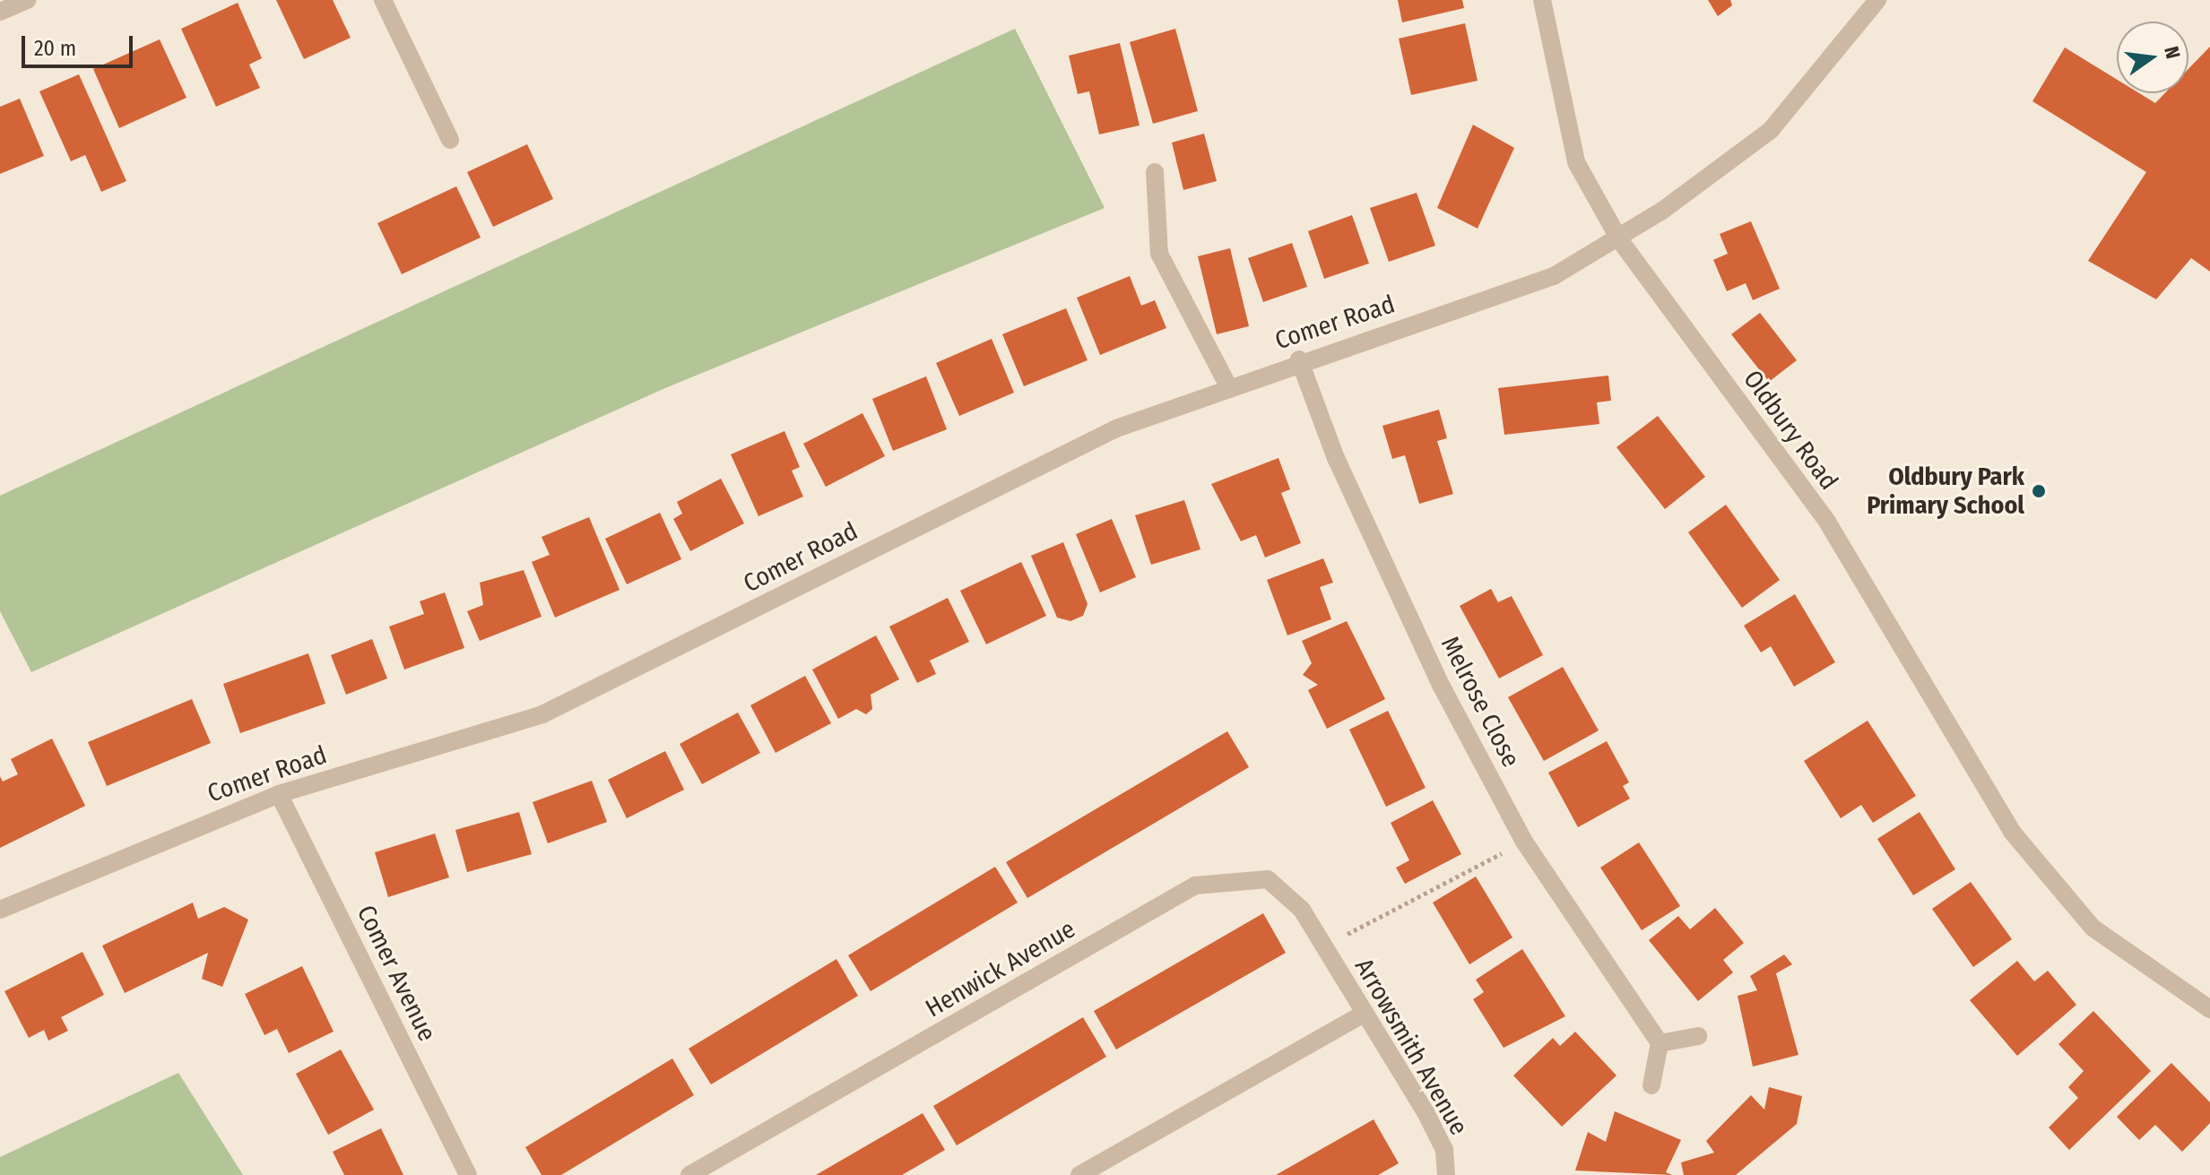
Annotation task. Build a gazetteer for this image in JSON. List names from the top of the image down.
{
  "streets": {
    "street": [
      "Comer Road",
      "Oldbury Road",
      "Melrose Close",
      "Henwick Avenue",
      "Comer Avenue",
      "Arrowsmith Avenue"
    ]
  },
  "crossings": [
    ["Comer Road", "Oldbury Road"],
    ["Comer Road", "Melrose Close"],
    ["Comer Road", "Comer Avenue"],
    ["Henwick Avenue", "Arrowsmith Avenue"]
  ],
  "places": ["Oldbury Park Primary School"],
  "scale_bar": "20 m",
  "north": "right"
}
